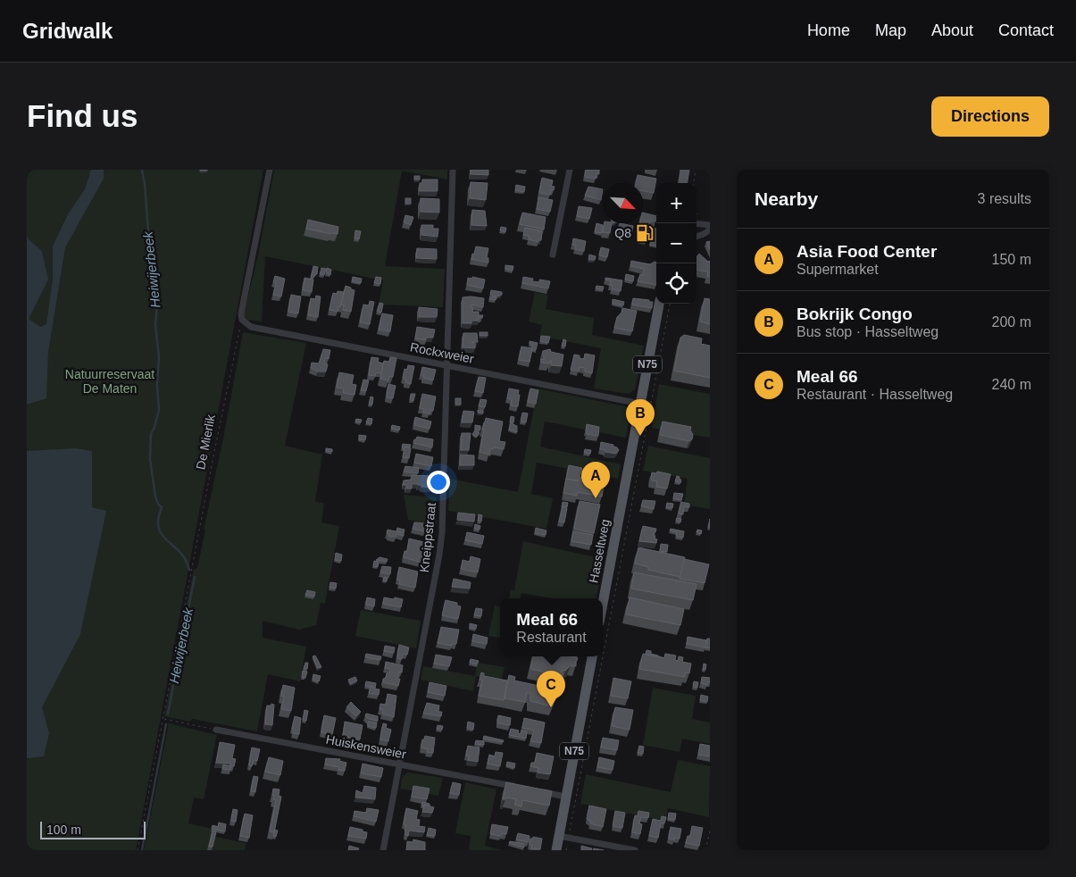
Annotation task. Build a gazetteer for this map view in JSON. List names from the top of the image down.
{
  "streets": {
    "main road": ["N75", "Hasseltweg"],
    "street": ["Rockxweier", "Kneippstraat", "Huiskensweier"],
    "path": ["De Mierlik"]
  },
  "crossings": [
    ["Rockxweier", "De Mierlik"],
    ["Rockxweier", "Kneippstraat"],
    ["Rockxweier", "Hasseltweg"],
    ["Kneippstraat", "Huiskensweier"]
  ],
  "water": ["Heiwijerbeek"],
  "parks": ["Natuurreservaat De Maten"],
  "places": {
    "fuel station": ["Q8"]
  },
  "scale_bar": "100 m",
  "north": "bottom right",
  "page": {
    "header": "Gridwalk",
    "nav": [
      "Home",
      "Map",
      "About",
      "Contact"
    ],
    "buttons": "Directions",
    "title": "Find us",
    "heading": ["Nearby", "3 results"],
    "map_buttons": ["+", "−"],
    "list": [
      {
        "mark": "A",
        "name": "Asia Food Center",
        "note": "Supermarket",
        "value": "150 m"
      },
      {
        "mark": "B",
        "name": "Bokrijk Congo",
        "note": "Bus stop · Hasseltweg",
        "value": "200 m"
      },
      {
        "mark": "C",
        "name": "Meal 66",
        "note": "Restaurant · Hasseltweg",
        "value": "240 m"
      }
    ],
    "pins": ["B", "A", "C"],
    "popup": ["Meal 66", "Restaurant"],
    "scale": "100 m"
  }
}
